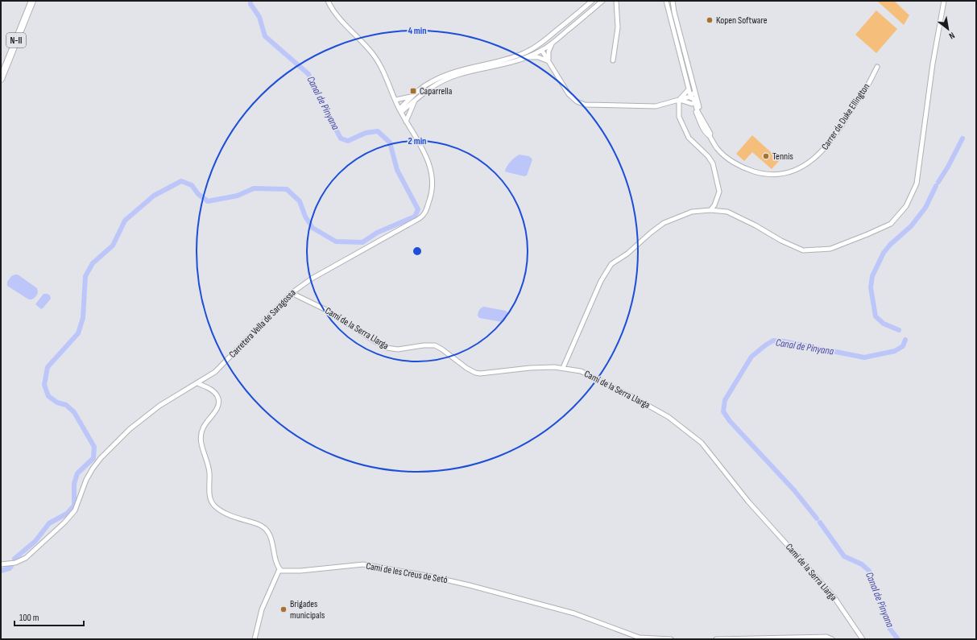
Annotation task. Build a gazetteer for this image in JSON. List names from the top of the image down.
{
  "streets": {
    "main road": ["N-II"],
    "street": [
      "Carrer de Duke Ellington",
      "Carretera Vella de Saragossa",
      "Camí de la Serra Llarga",
      "Camí de les Creus de Setó"
    ]
  },
  "crossings": [
    ["Carretera Vella de Saragossa", "Camí de la Serra Llarga"]
  ],
  "water": ["Canal de Pinyana"],
  "places": {
    "other": ["Kopen Software", "Tennis", "Brigades municipals"],
    "transit": ["Caparrella"]
  },
  "scale_bar": "100 m",
  "north": "bottom right",
  "rings": ["4 min", "2 min"]
}
